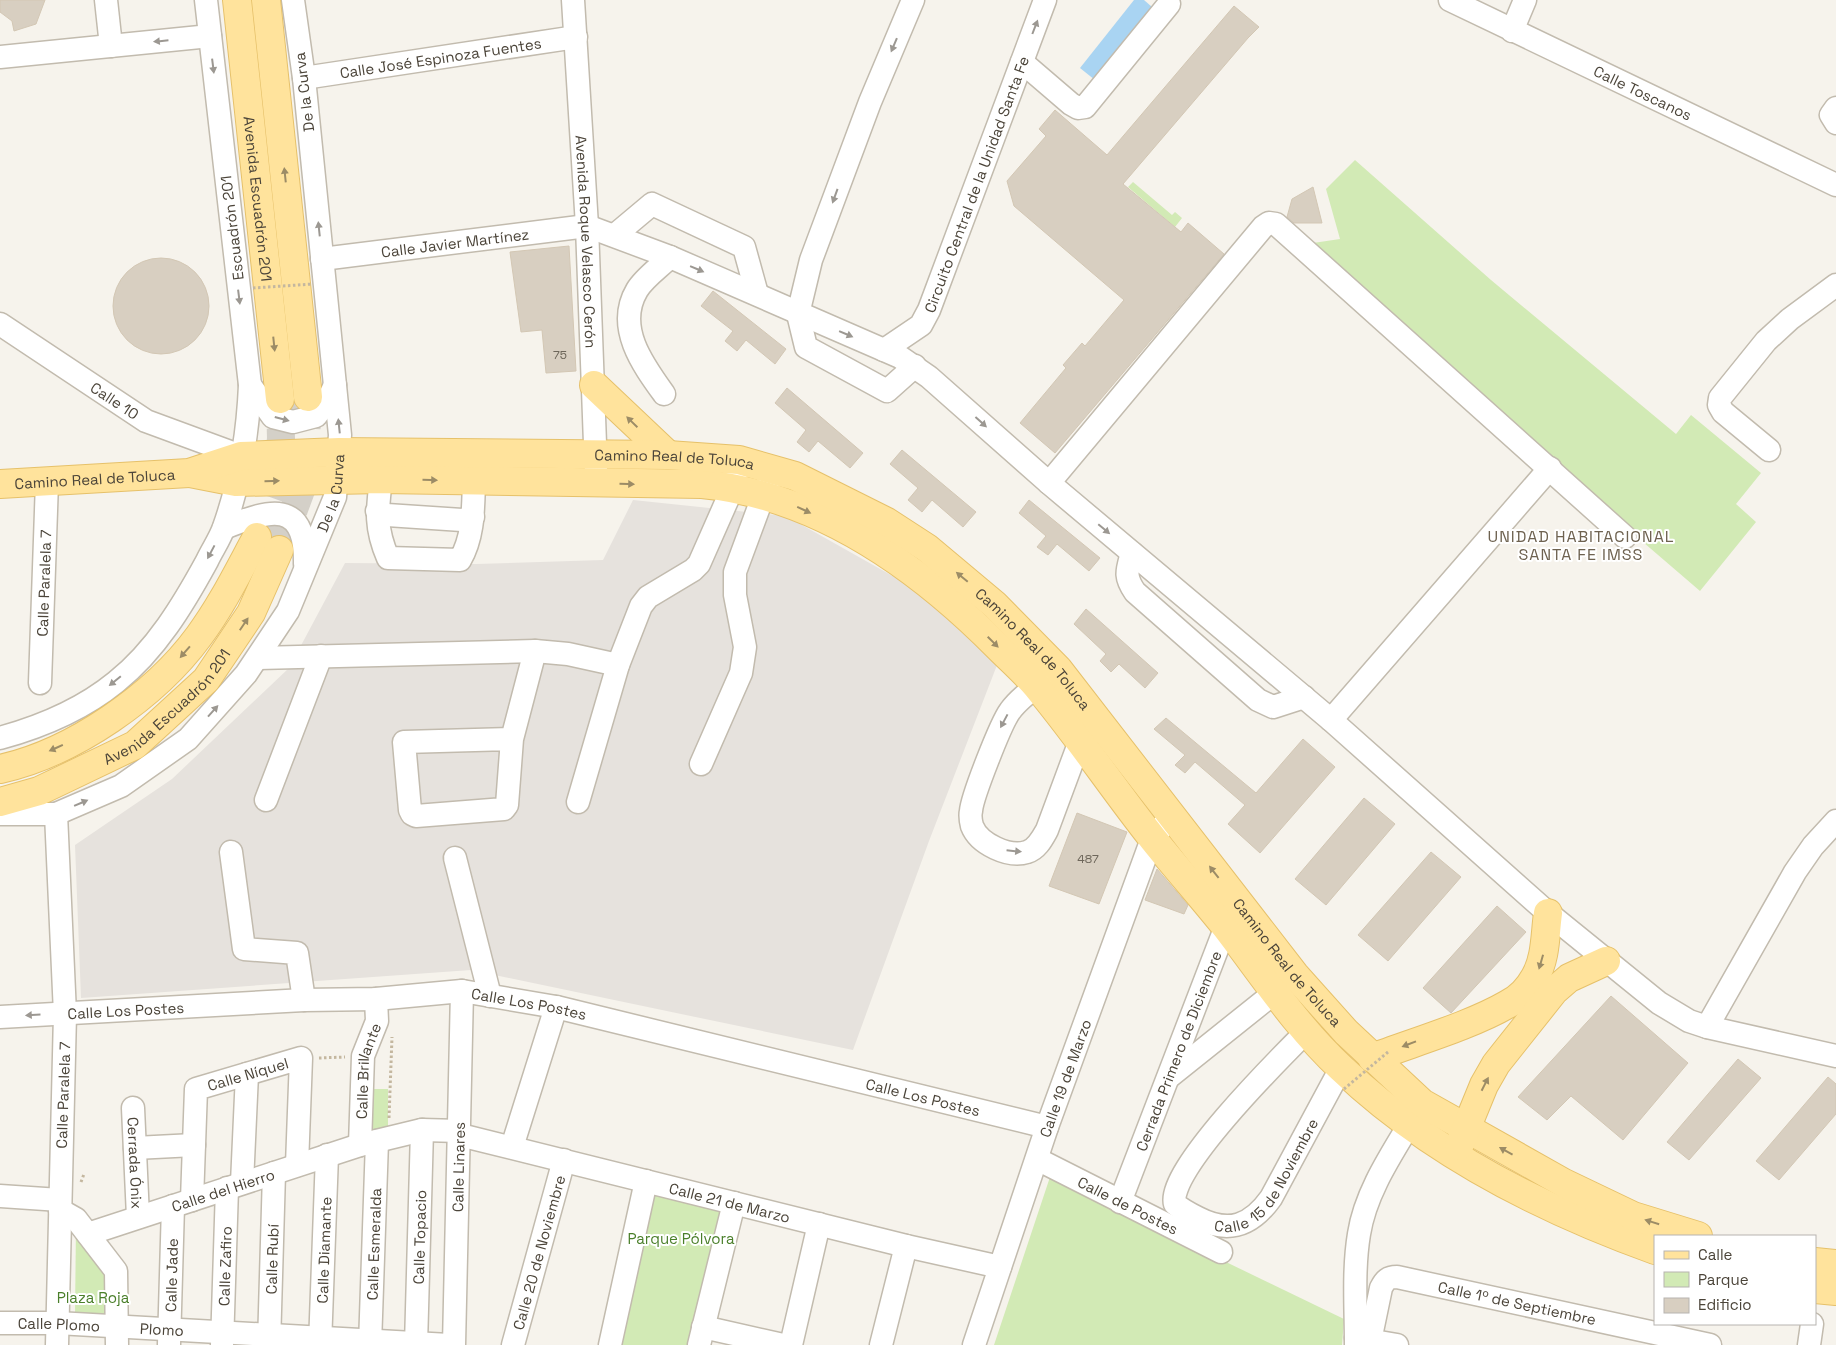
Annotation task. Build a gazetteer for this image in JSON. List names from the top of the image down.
{
  "streets": {
    "main road": ["Avenida Escuadrón 201", "Camino Real de Toluca"],
    "street": [
      "Calle José Espinoza Fuentes",
      "De la Curva",
      "Calle Toscanos",
      "Circuito Central de la Unidad Santa Fe",
      "Escuadrón 201",
      "Avenida Roque Velasco Cerón",
      "Calle Javier Martínez",
      "Calle 10",
      "Calle Paralela 7",
      "Calle Los Postes",
      "Cerrada Primero de Diciembre",
      "Calle Brillante",
      "Calle Níquel",
      "Calle 19 de Marzo",
      "Cerrada Ónix",
      "Calle Linares",
      "Calle 15 de Noviembre",
      "Calle del Hierro",
      "Calle 21 de Marzo",
      "Calle de Postes",
      "Calle Topacio",
      "Calle Esmeralda",
      "Calle Diamante",
      "Calle 20 de Noviembre",
      "Calle Rubí",
      "Calle Zafiro",
      "Calle Jade",
      "Calle 1º de Septiembre",
      "Calle Plomo",
      "Plomo"
    ]
  },
  "crossings": [
    ["Calle José Espinoza Fuentes", "De la Curva"],
    ["Calle José Espinoza Fuentes", "Avenida Roque Velasco Cerón"],
    ["De la Curva", "Calle Javier Martínez"],
    ["De la Curva", "Camino Real de Toluca"],
    ["De la Curva", "Calle Paralela 7"],
    ["Escuadrón 201", "Calle 10"],
    ["Escuadrón 201", "Camino Real de Toluca"],
    ["Avenida Roque Velasco Cerón", "Calle Javier Martínez"],
    ["Avenida Roque Velasco Cerón", "Camino Real de Toluca"],
    ["Calle 10", "Camino Real de Toluca"],
    ["Camino Real de Toluca", "Calle Paralela 7"],
    ["Camino Real de Toluca", "Cerrada Primero de Diciembre"],
    ["Camino Real de Toluca", "Calle 19 de Marzo"],
    ["Camino Real de Toluca", "Calle 15 de Noviembre"],
    ["Calle Paralela 7", "Calle Los Postes"],
    ["Calle Paralela 7", "Calle Plomo"],
    ["Calle Los Postes", "Calle Brillante"],
    ["Calle Los Postes", "Calle 19 de Marzo"],
    ["Calle Los Postes", "Calle Linares"],
    ["Cerrada Primero de Diciembre", "Calle de Postes"],
    ["Calle Brillante", "Calle del Hierro"],
    ["Calle Brillante", "Calle Esmeralda"],
    ["Calle Níquel", "Calle Zafiro"],
    ["Calle Níquel", "Calle Jade"],
    ["Calle 19 de Marzo", "Calle 21 de Marzo"],
    ["Calle 19 de Marzo", "Calle de Postes"],
    ["Cerrada Ónix", "Calle del Hierro"],
    ["Calle Linares", "Calle 21 de Marzo"],
    ["Calle del Hierro", "Calle 21 de Marzo"],
    ["Calle del Hierro", "Calle Topacio"],
    ["Calle del Hierro", "Calle Esmeralda"],
    ["Calle del Hierro", "Calle Diamante"],
    ["Calle del Hierro", "Calle Rubí"],
    ["Calle del Hierro", "Calle Zafiro"],
    ["Calle del Hierro", "Calle Jade"],
    ["Calle 21 de Marzo", "Calle Topacio"],
    ["Calle 21 de Marzo", "Calle 20 de Noviembre"],
    ["Calle Topacio", "Plomo"],
    ["Calle Esmeralda", "Plomo"],
    ["Calle Diamante", "Plomo"],
    ["Calle Rubí", "Plomo"],
    ["Calle Zafiro", "Plomo"],
    ["Calle Jade", "Plomo"],
    ["Calle Plomo", "Plomo"]
  ],
  "one_way": ["De la Curva", "Escuadrón 201"],
  "districts": ["UNIDAD HABITACIONAL SANTA FE IMSS"],
  "parks": ["Parque Pólvora", "Plaza Roja"],
  "house_numbers": ["75", "487"],
  "legend": ["Calle", "Parque", "Edificio"]
}
